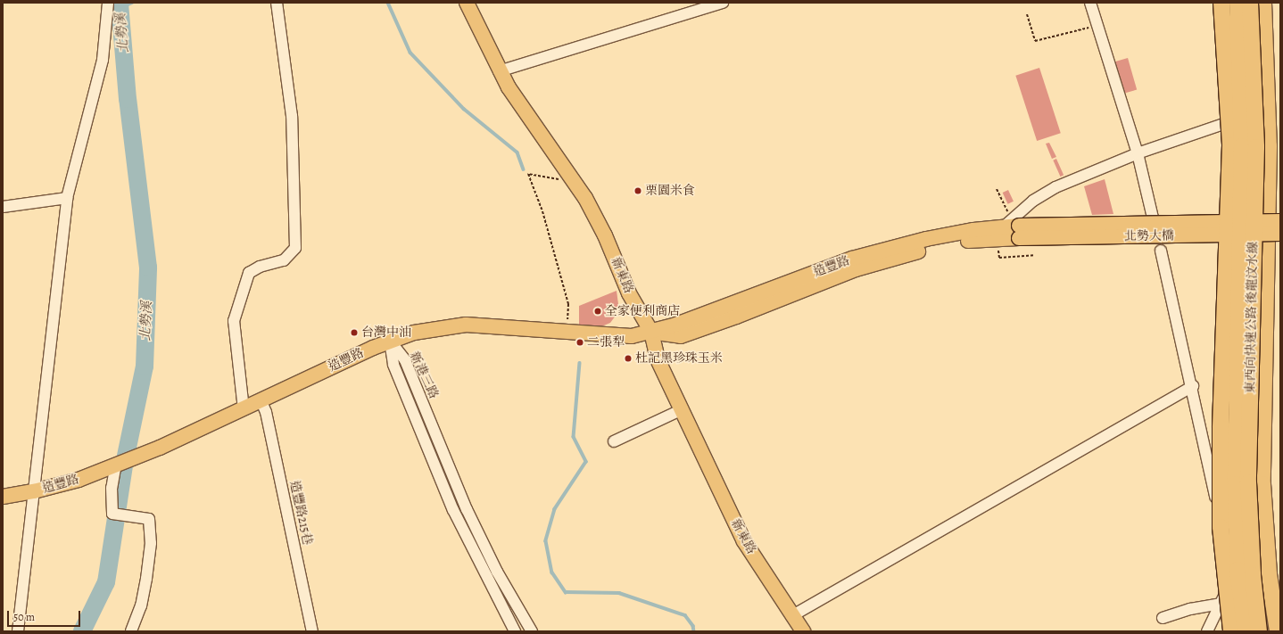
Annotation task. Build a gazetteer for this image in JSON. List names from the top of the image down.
{
  "streets": {
    "highway": ["東西向快速公路 後龍汶水線"],
    "main road": ["北勢大橋", "造豐路", "新東路"],
    "street": ["新港三路", "造豐路215巷"]
  },
  "crossings": [
    ["北勢大橋", "造豐路"],
    ["造豐路", "新東路"],
    ["造豐路", "新港三路"],
    ["造豐路", "造豐路215巷"]
  ],
  "water": ["北勢溪"],
  "places": [
    "栗園米食",
    "全家便利商店",
    "台灣中油",
    "二張犁",
    "杜記黑珍珠玉米"
  ],
  "scale_bar": "50 m"
}
